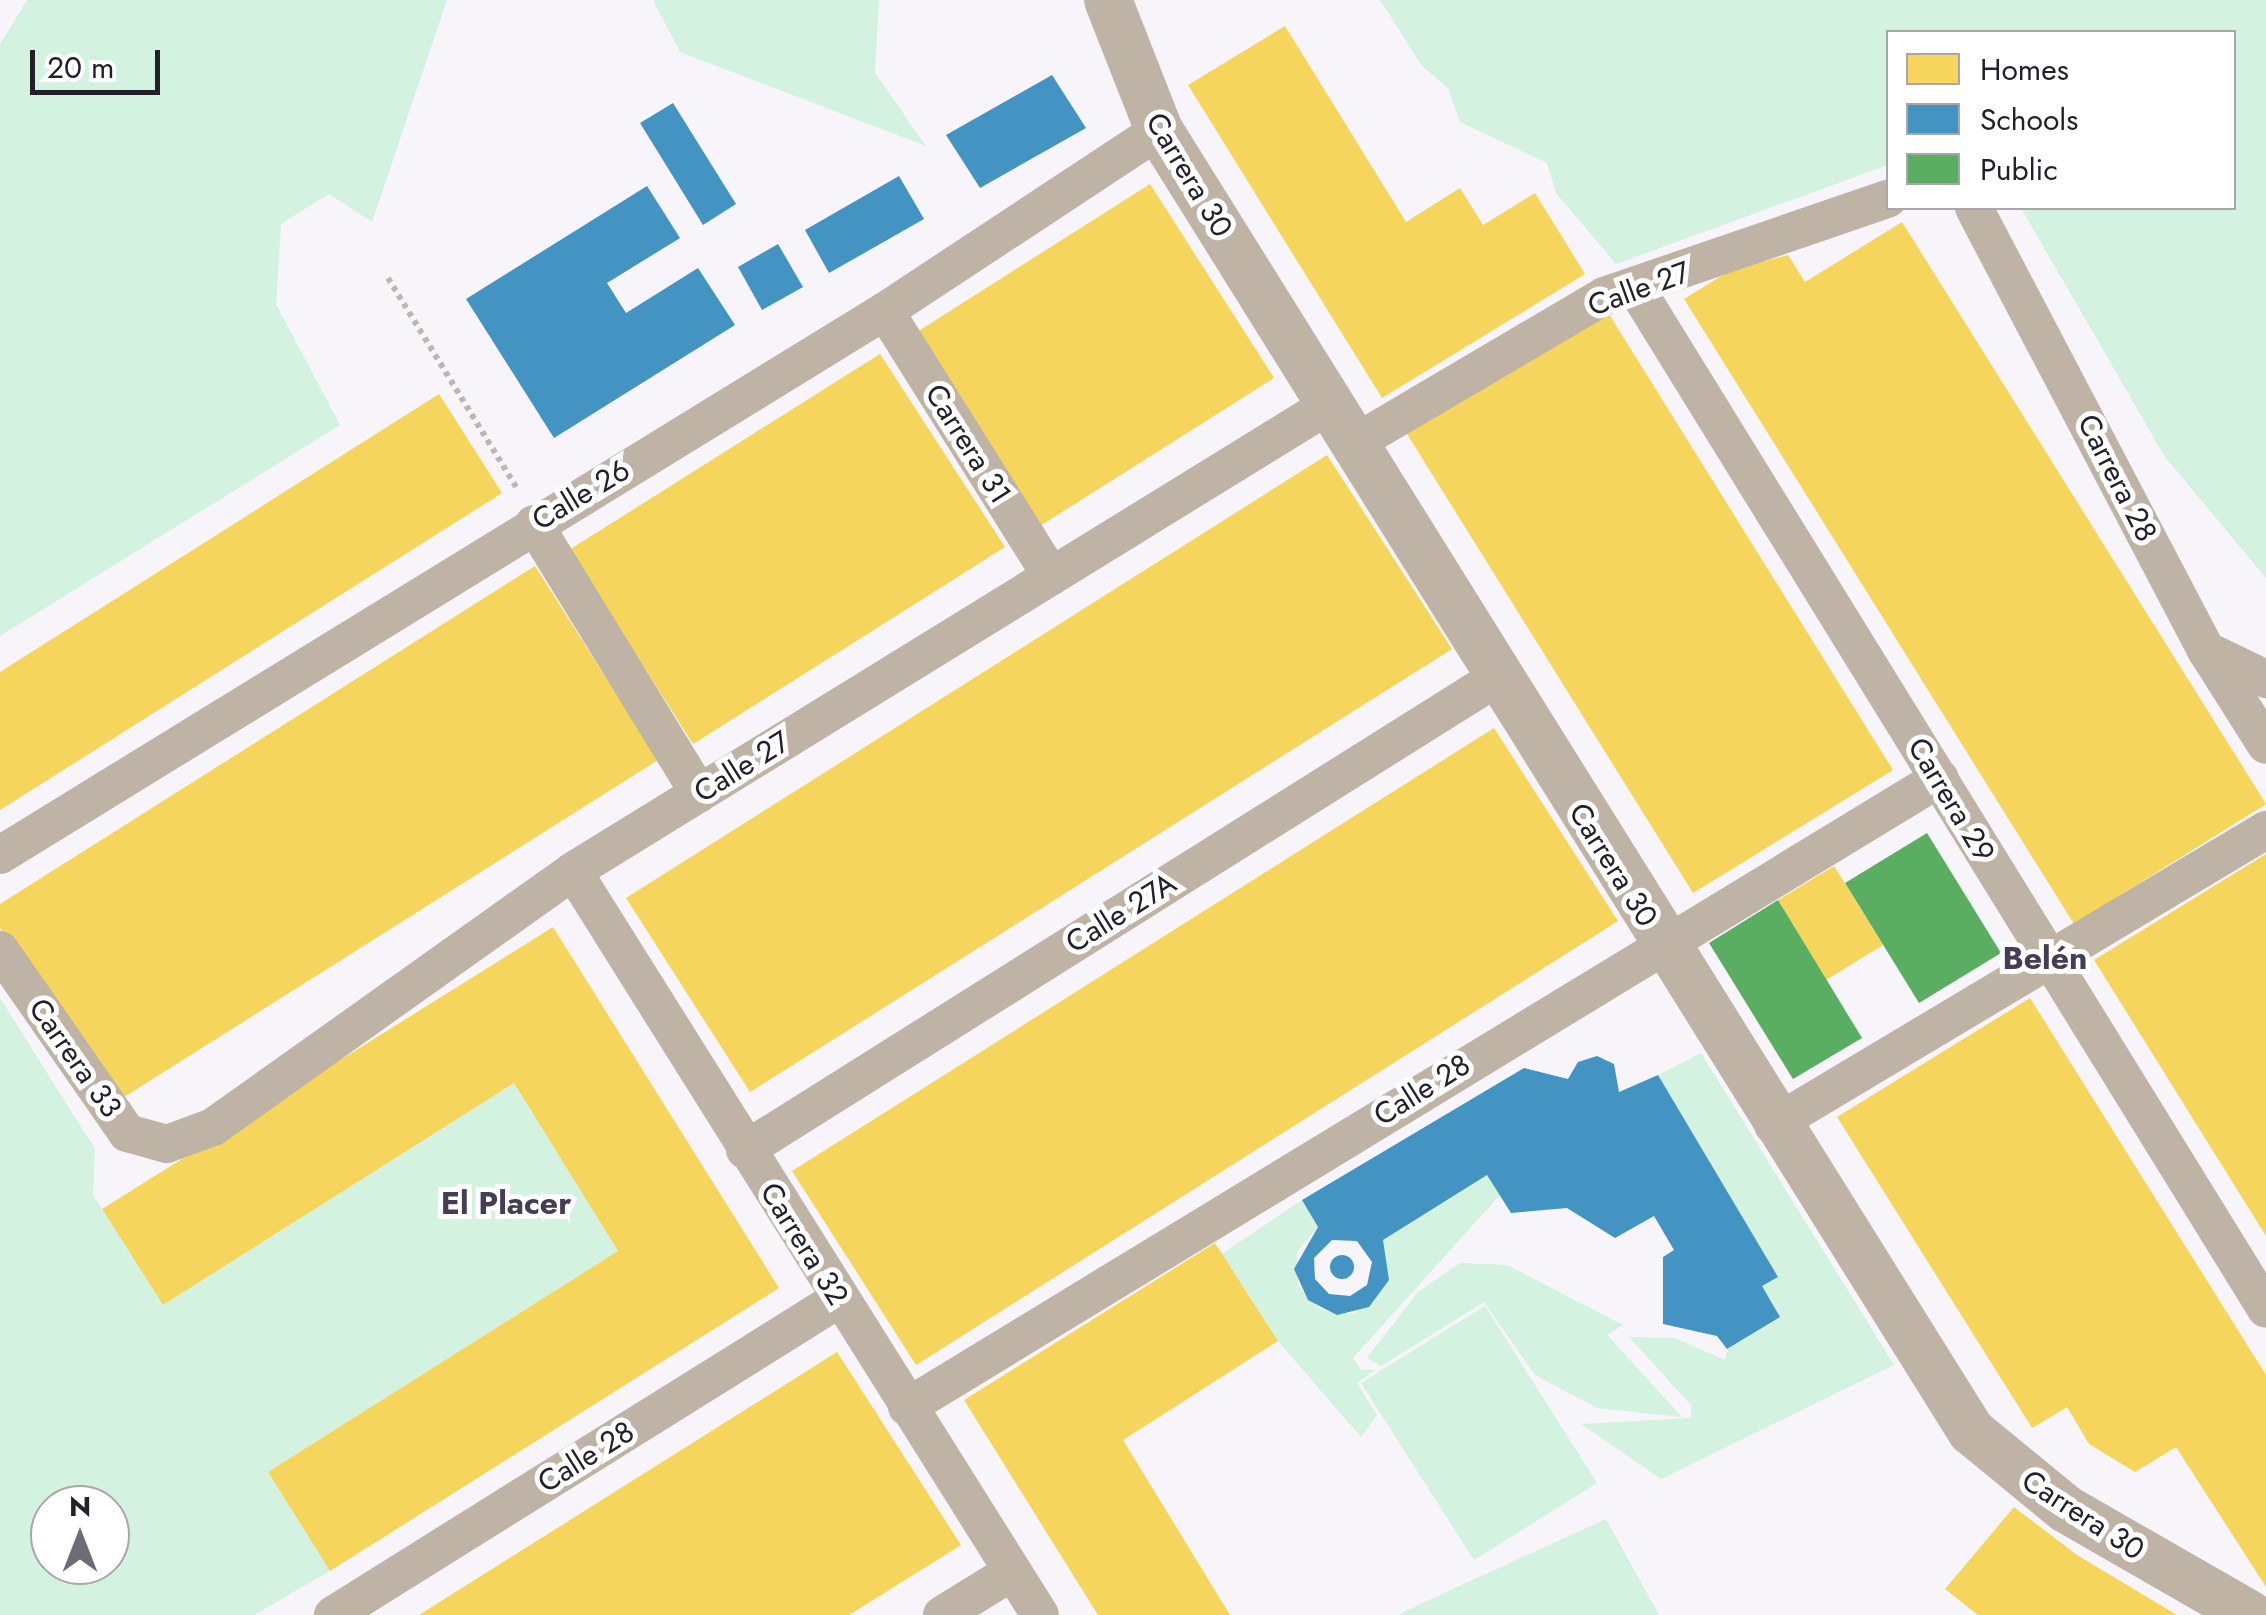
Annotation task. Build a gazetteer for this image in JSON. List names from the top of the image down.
{
  "streets": {
    "street": [
      "Carrera 30",
      "Calle 27",
      "Carrera 31",
      "Carrera 28",
      "Calle 26",
      "Carrera 29",
      "Calle 27A",
      "Carrera 33",
      "Calle 28",
      "Carrera 32"
    ]
  },
  "crossings": [
    ["Carrera 30", "Calle 27"],
    ["Carrera 30", "Calle 26"],
    ["Carrera 30", "Calle 27A"],
    ["Carrera 30", "Calle 28"],
    ["Calle 27", "Carrera 31"],
    ["Calle 27", "Carrera 29"],
    ["Calle 27", "Carrera 33"],
    ["Calle 27", "Carrera 32"],
    ["Carrera 31", "Calle 26"],
    ["Carrera 29", "Calle 28"],
    ["Calle 27A", "Carrera 32"],
    ["Calle 28", "Carrera 32"]
  ],
  "districts": ["Belén", "El Placer"],
  "legend": ["Homes", "Schools", "Public"],
  "scale_bar": "20 m",
  "north": "top"
}
